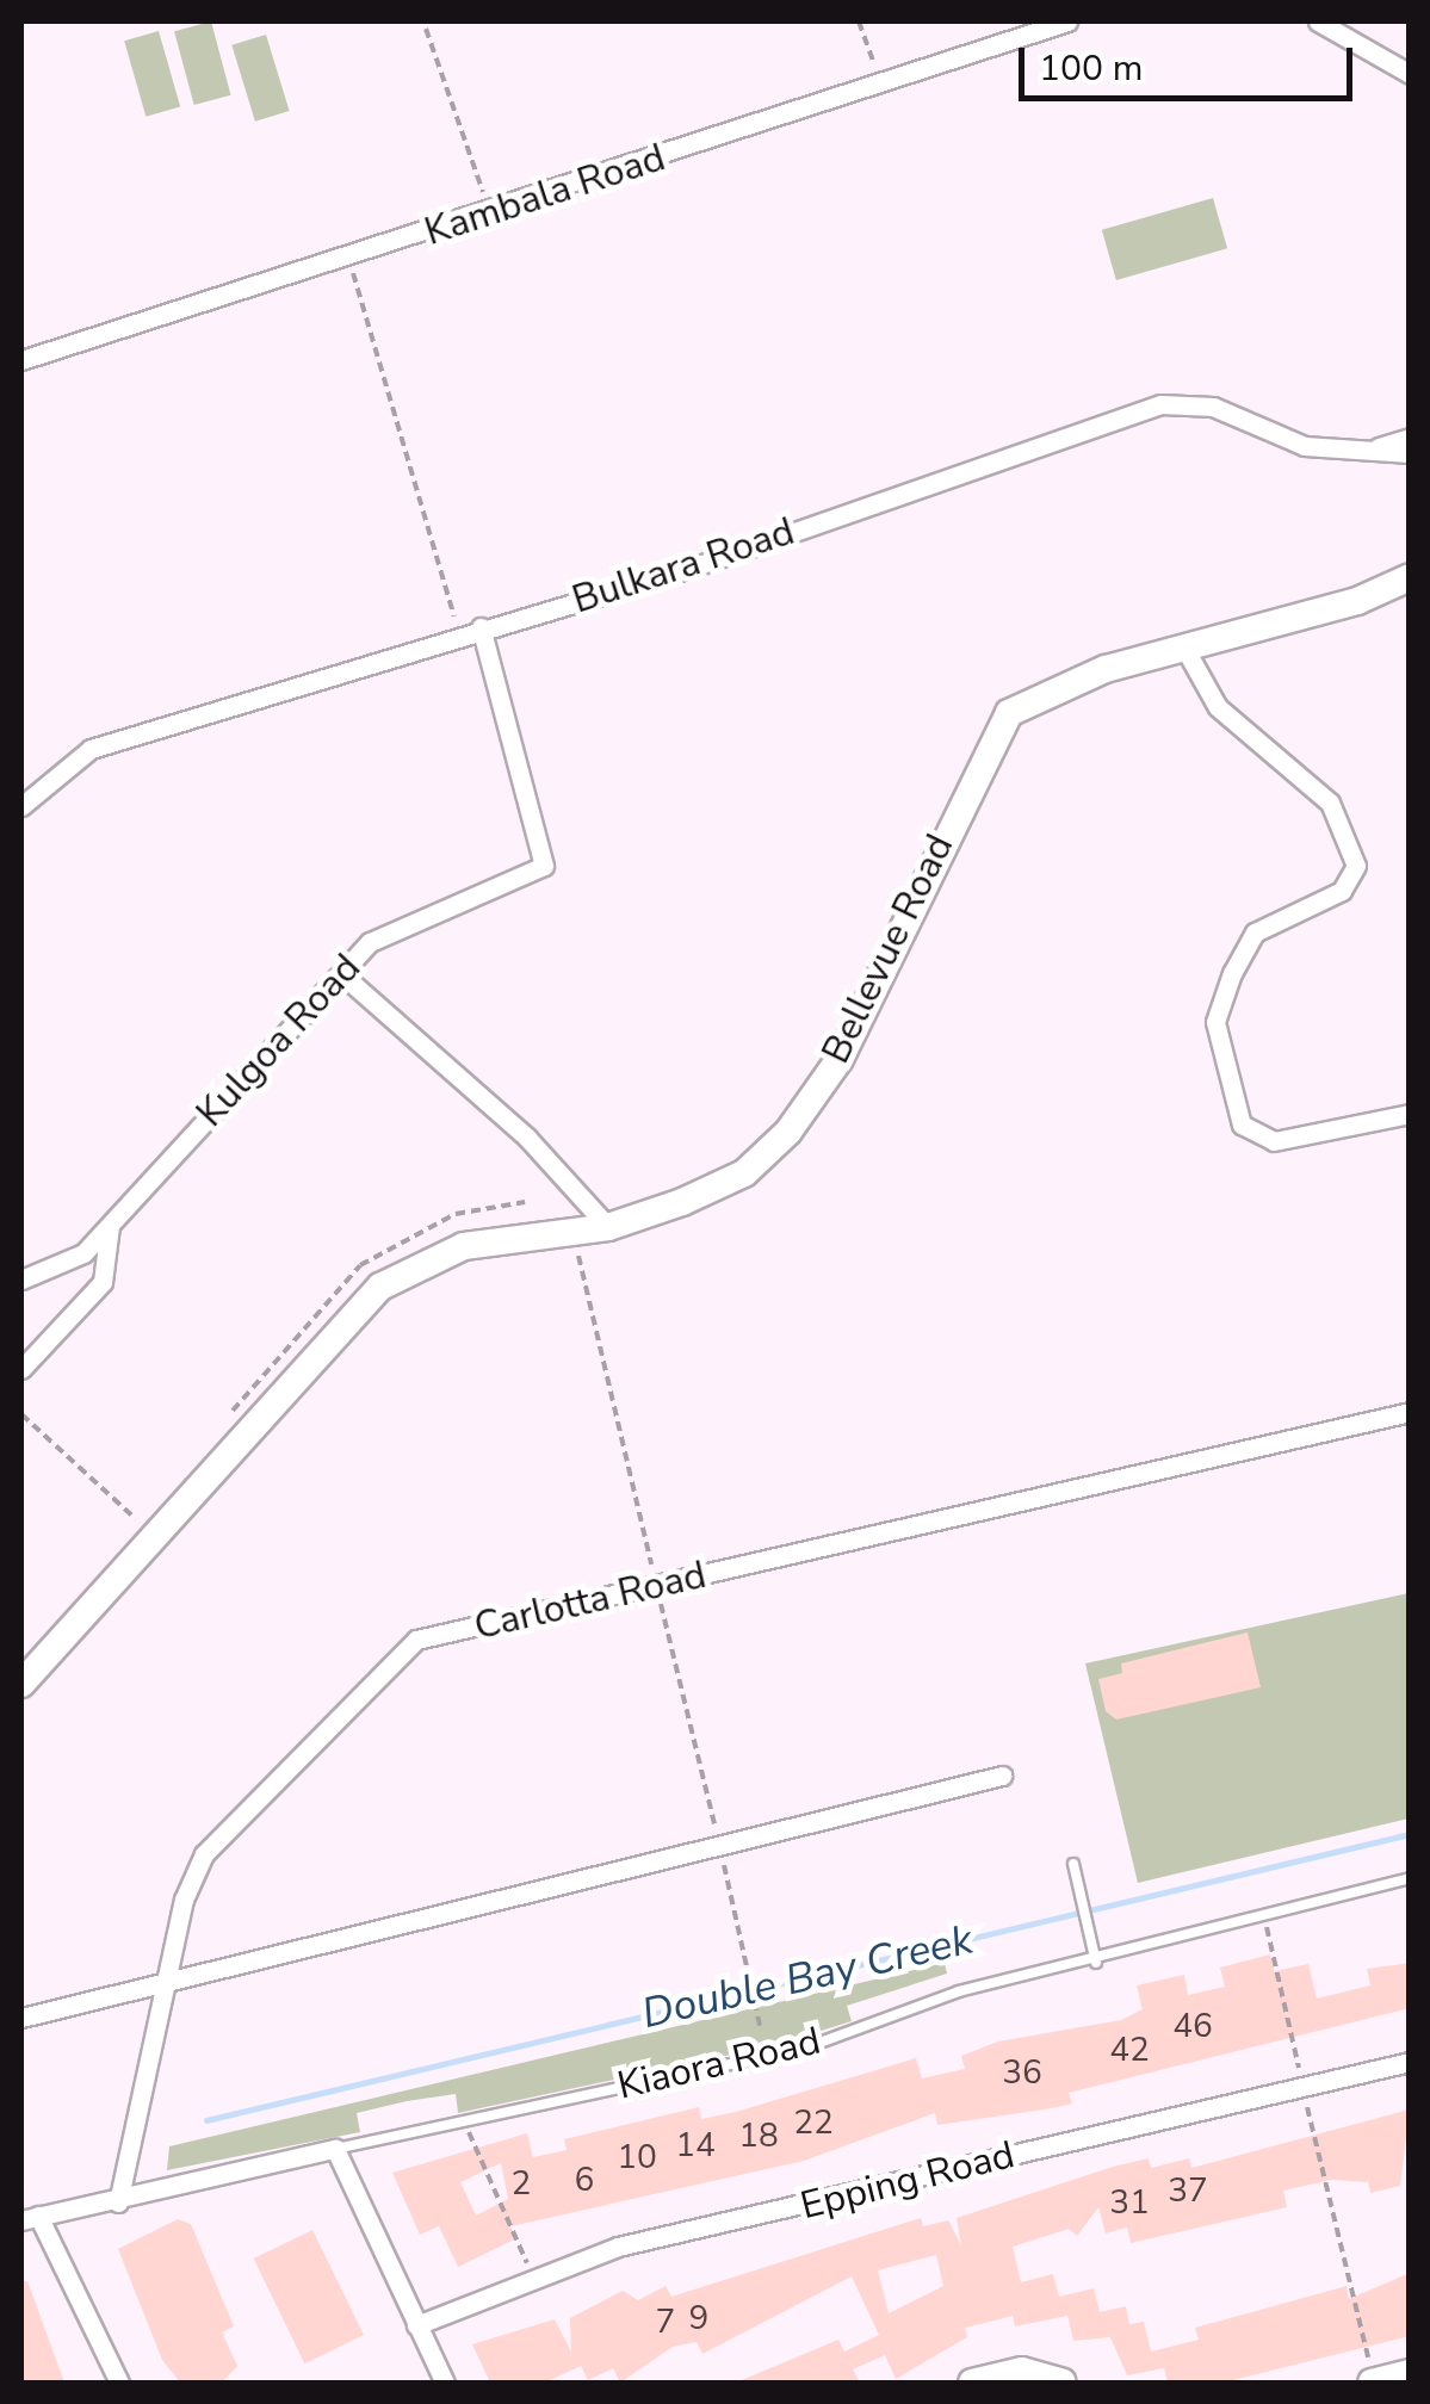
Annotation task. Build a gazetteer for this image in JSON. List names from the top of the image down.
{
  "streets": {
    "street": [
      "Kambala Road",
      "Bulkara Road",
      "Bellevue Road",
      "Kulgoa Road",
      "Carlotta Road",
      "Kiaora Road",
      "Epping Road"
    ]
  },
  "crossings": [
    ["Bulkara Road", "Kulgoa Road"],
    ["Carlotta Road", "Kiaora Road"]
  ],
  "water": ["Double Bay Creek"],
  "house_numbers": [
    "46",
    "42",
    "36",
    "22",
    "18",
    "14",
    "10",
    "6",
    "2",
    "37",
    "31",
    "9",
    "7"
  ],
  "scale_bar": "100 m"
}
